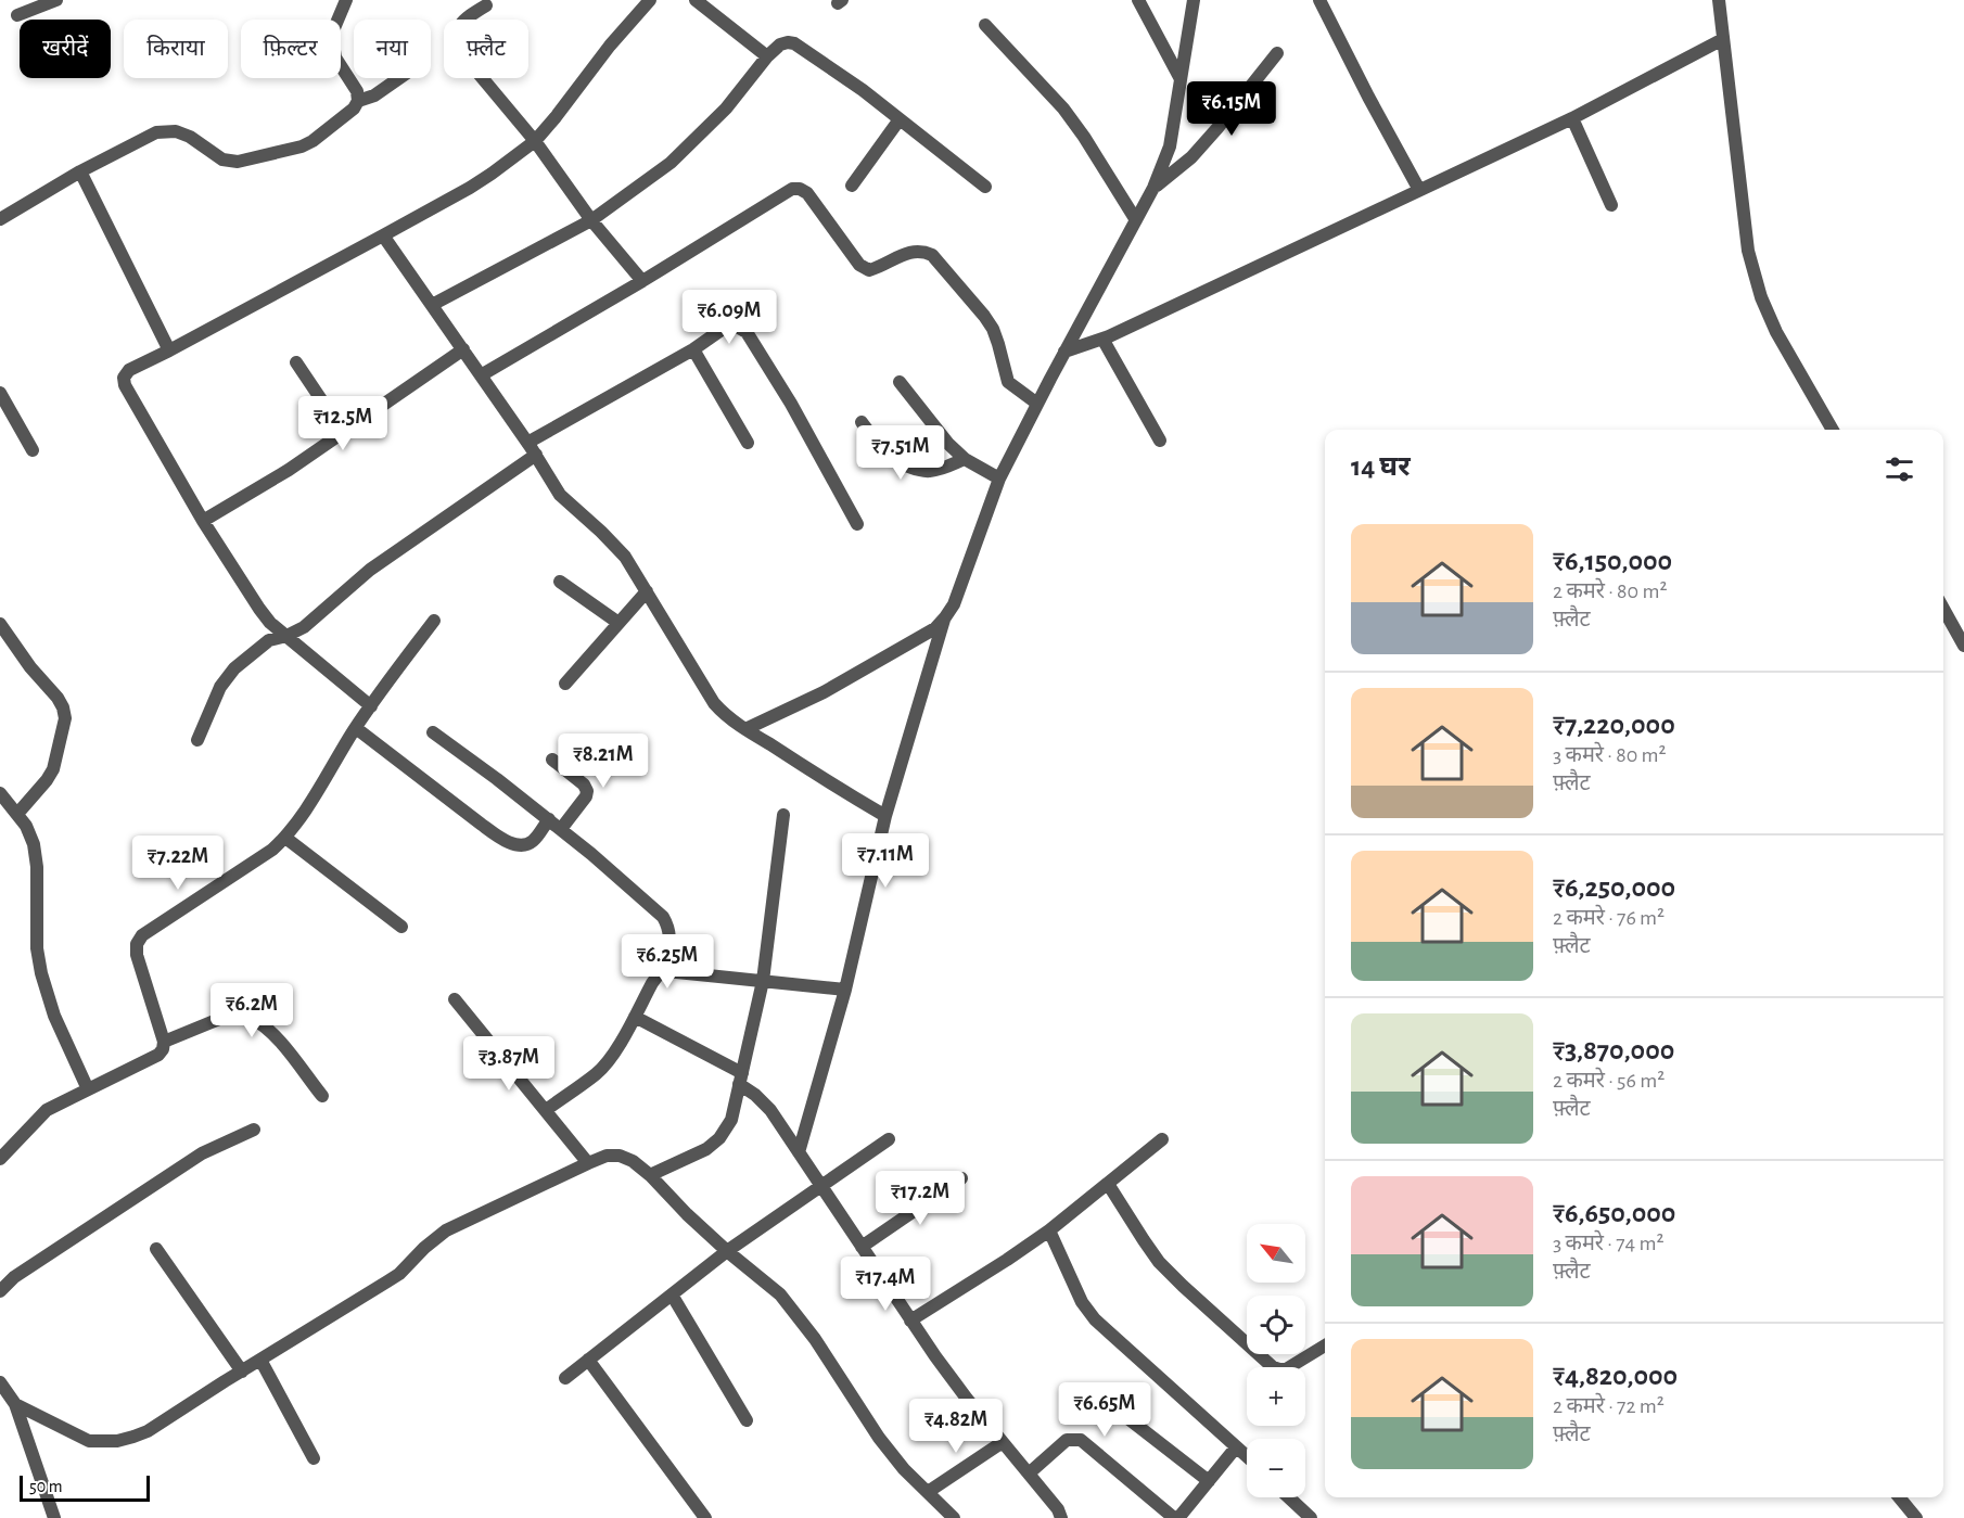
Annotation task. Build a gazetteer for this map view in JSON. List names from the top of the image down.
{
  "scale_bar": "50 m",
  "north": "top left",
  "page": {
    "chip": [
      "खरीदें",
      "किराया",
      "फ़िल्टर",
      "नया",
      "फ़्लैट"
    ],
    "price": [
      "₹6.15M",
      "₹6.09M",
      "₹12.5M",
      "₹7.51M",
      "₹8.21M",
      "₹7.11M",
      "₹7.22M",
      "₹6.25M",
      "₹6.2M",
      "₹3.87M",
      "₹17.2M",
      "₹17.4M",
      "₹6.65M",
      "₹4.82M"
    ],
    "heading": "14 घर",
    "list": [
      {
        "name": "₹6,150,000",
        "note": "2 कमरे · 80 m² · फ़्लैट"
      },
      {
        "name": "₹7,220,000",
        "note": "3 कमरे · 80 m² · फ़्लैट"
      },
      {
        "name": "₹6,250,000",
        "note": "2 कमरे · 76 m² · फ़्लैट"
      },
      {
        "name": "₹3,870,000",
        "note": "2 कमरे · 56 m² · फ़्लैट"
      },
      {
        "name": "₹6,650,000",
        "note": "3 कमरे · 74 m² · फ़्लैट"
      },
      {
        "name": "₹4,820,000",
        "note": "2 कमरे · 72 m² · फ़्लैट"
      }
    ],
    "map_buttons": ["+", "−"],
    "scale": "50 m"
  }
}
